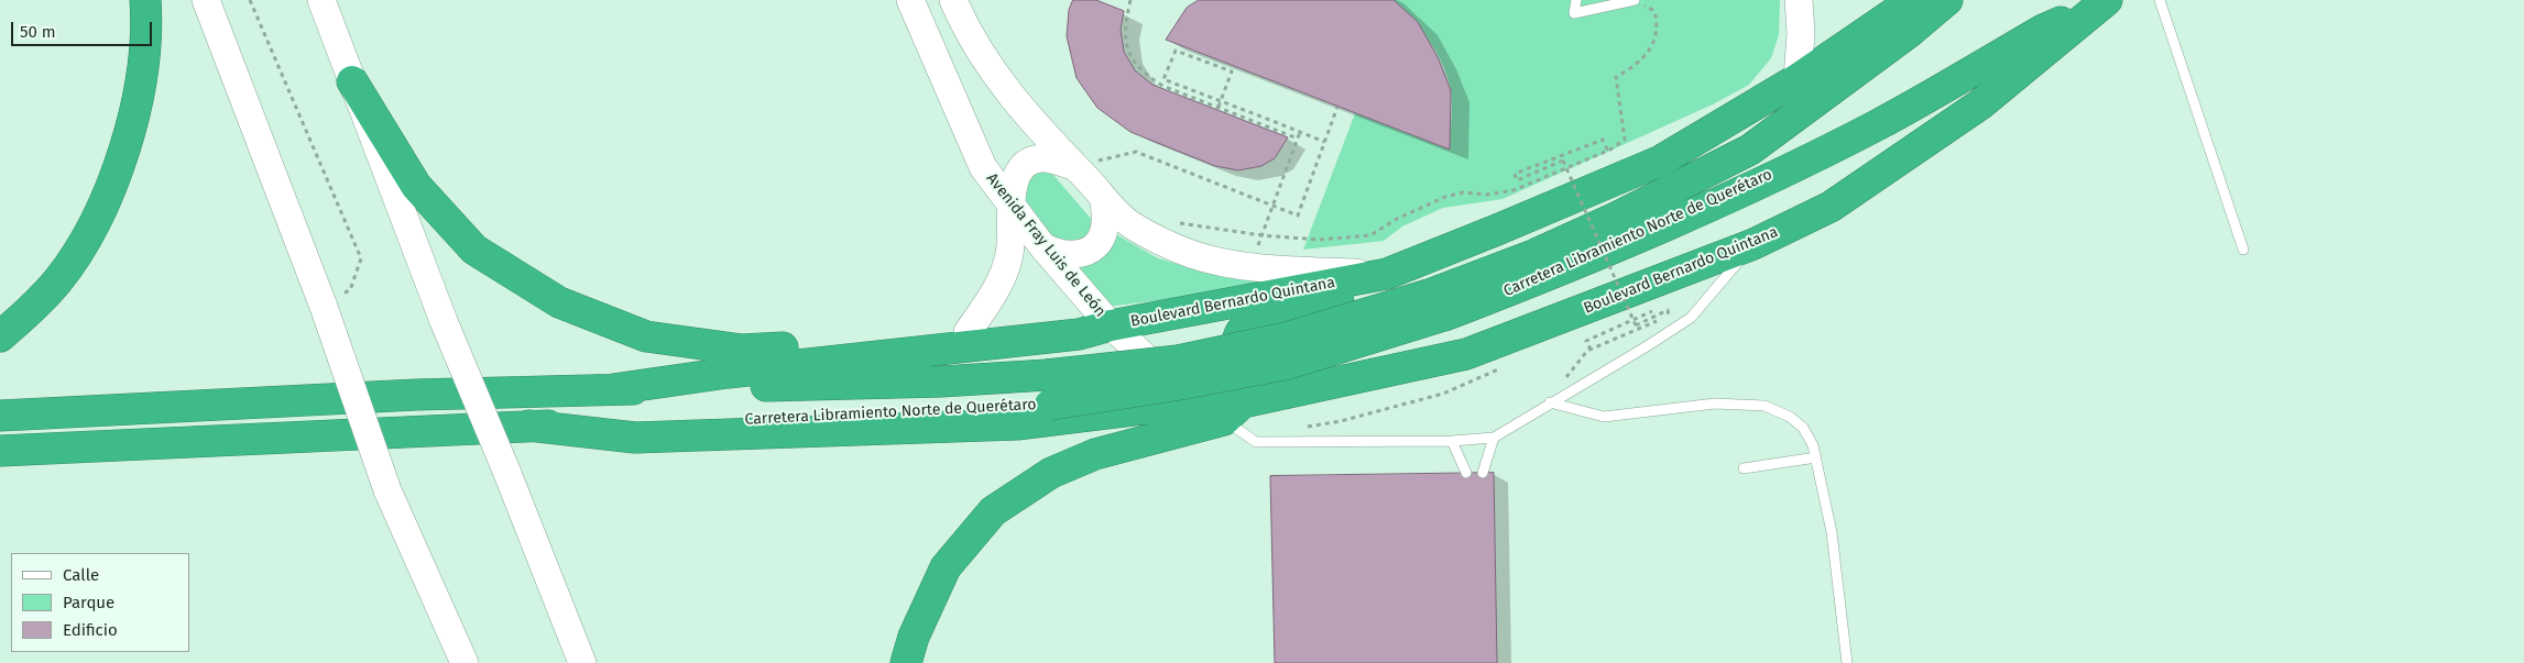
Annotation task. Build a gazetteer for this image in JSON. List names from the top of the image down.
{
  "streets": {
    "highway": ["Carretera Libramiento Norte de Querétaro", "Boulevard Bernardo Quintana"],
    "main road": ["Avenida Fray Luis de León"]
  },
  "crossings": [
    ["Carretera Libramiento Norte de Querétaro", "Boulevard Bernardo Quintana"],
    ["Avenida Fray Luis de León", "Boulevard Bernardo Quintana"]
  ],
  "legend": ["Calle", "Parque", "Edificio"],
  "scale_bar": "50 m"
}
